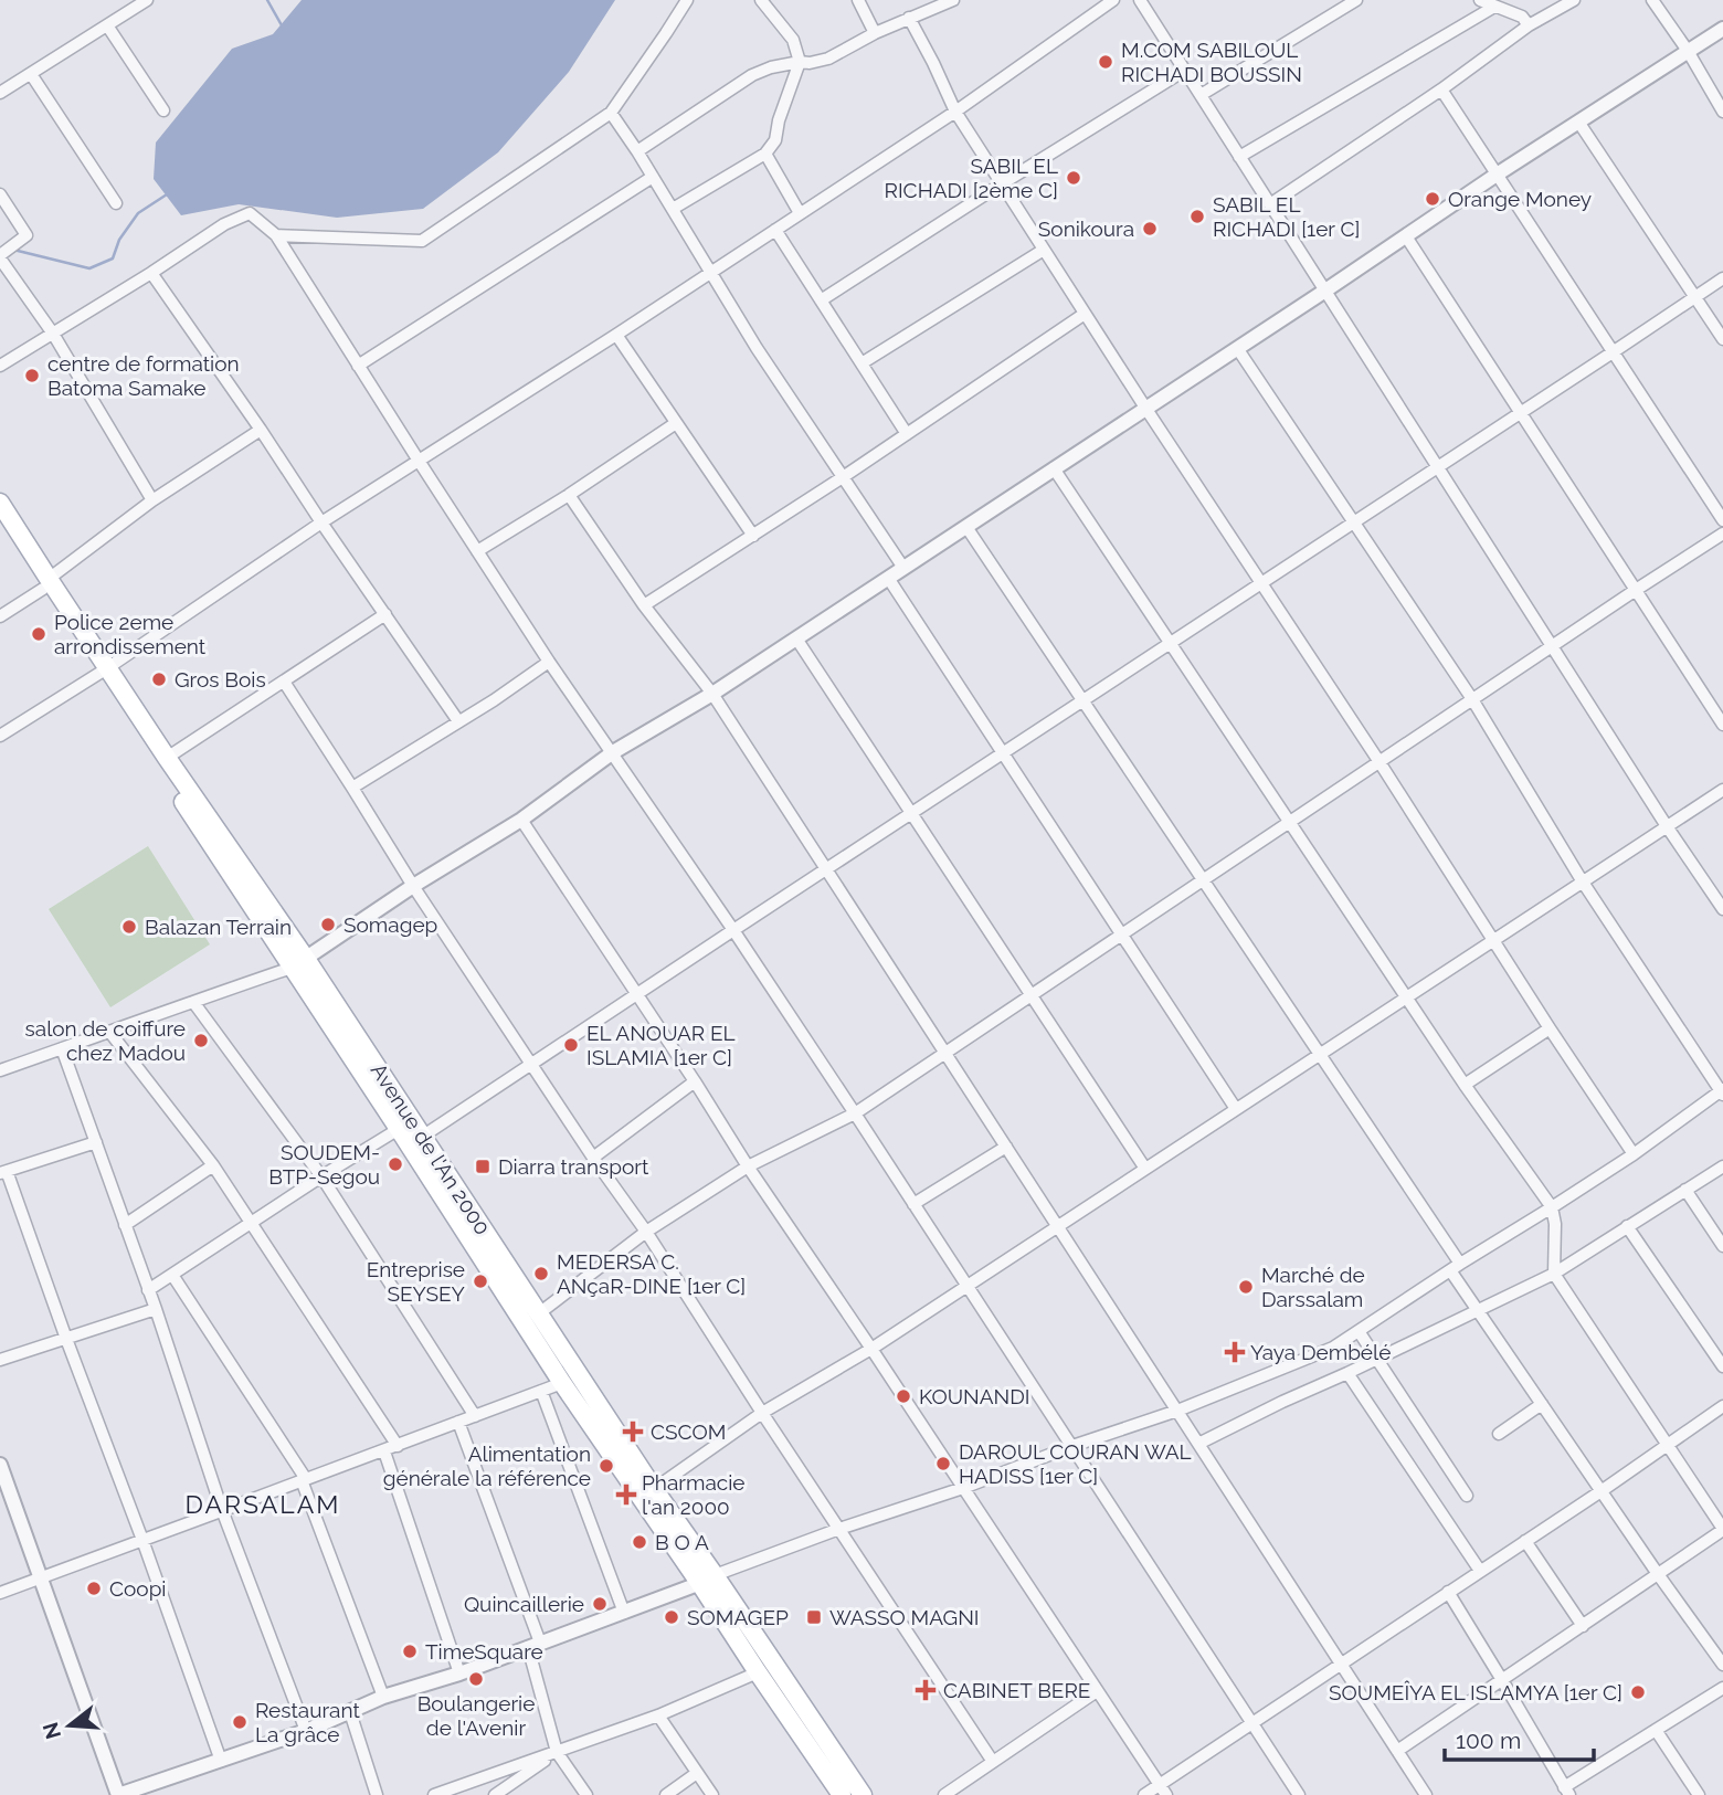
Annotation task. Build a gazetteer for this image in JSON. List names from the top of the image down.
{
  "streets": {
    "main road": ["Avenue de l'An 2000"]
  },
  "districts": ["DARSALAM"],
  "places": {
    "other": [
      "M.COM SABILOUL RICHADI BOUSSIN",
      "SABIL EL RICHADI [2ème C]",
      "Orange Money",
      "SABIL EL RICHADI [1er C]",
      "Sonikoura",
      "centre de formation Batoma Samake",
      "Police 2eme arrondissement",
      "Gros Bois",
      "Somagep",
      "Balazan Terrain",
      "salon de coiffure chez Madou",
      "EL ANOUAR EL ISLAMIA [1er C]",
      "SOUDEM- BTP-Segou",
      "MEDERSA C. ANçaR-DINE [1er C]",
      "Entreprise SEYSEY",
      "Marché de Darssalam",
      "KOUNANDI",
      "DAROUL COURAN WAL HADISS [1er C]",
      "Alimentation générale la référence",
      "B O A",
      "Coopi",
      "Quincaillerie",
      "SOMAGEP",
      "TimeSquare",
      "Boulangerie de l'Avenir",
      "SOUMEÎYA EL ISLAMYA [1er C]",
      "Restaurant La grâce"
    ],
    "transit": ["Diarra transport", "WASSO MAGNI"],
    "health": [
      "Yaya Dembélé",
      "CSCOM",
      "Pharmacie l'an 2000",
      "CABINET BERE"
    ]
  },
  "scale_bar": "100 m",
  "north": "left"
}
